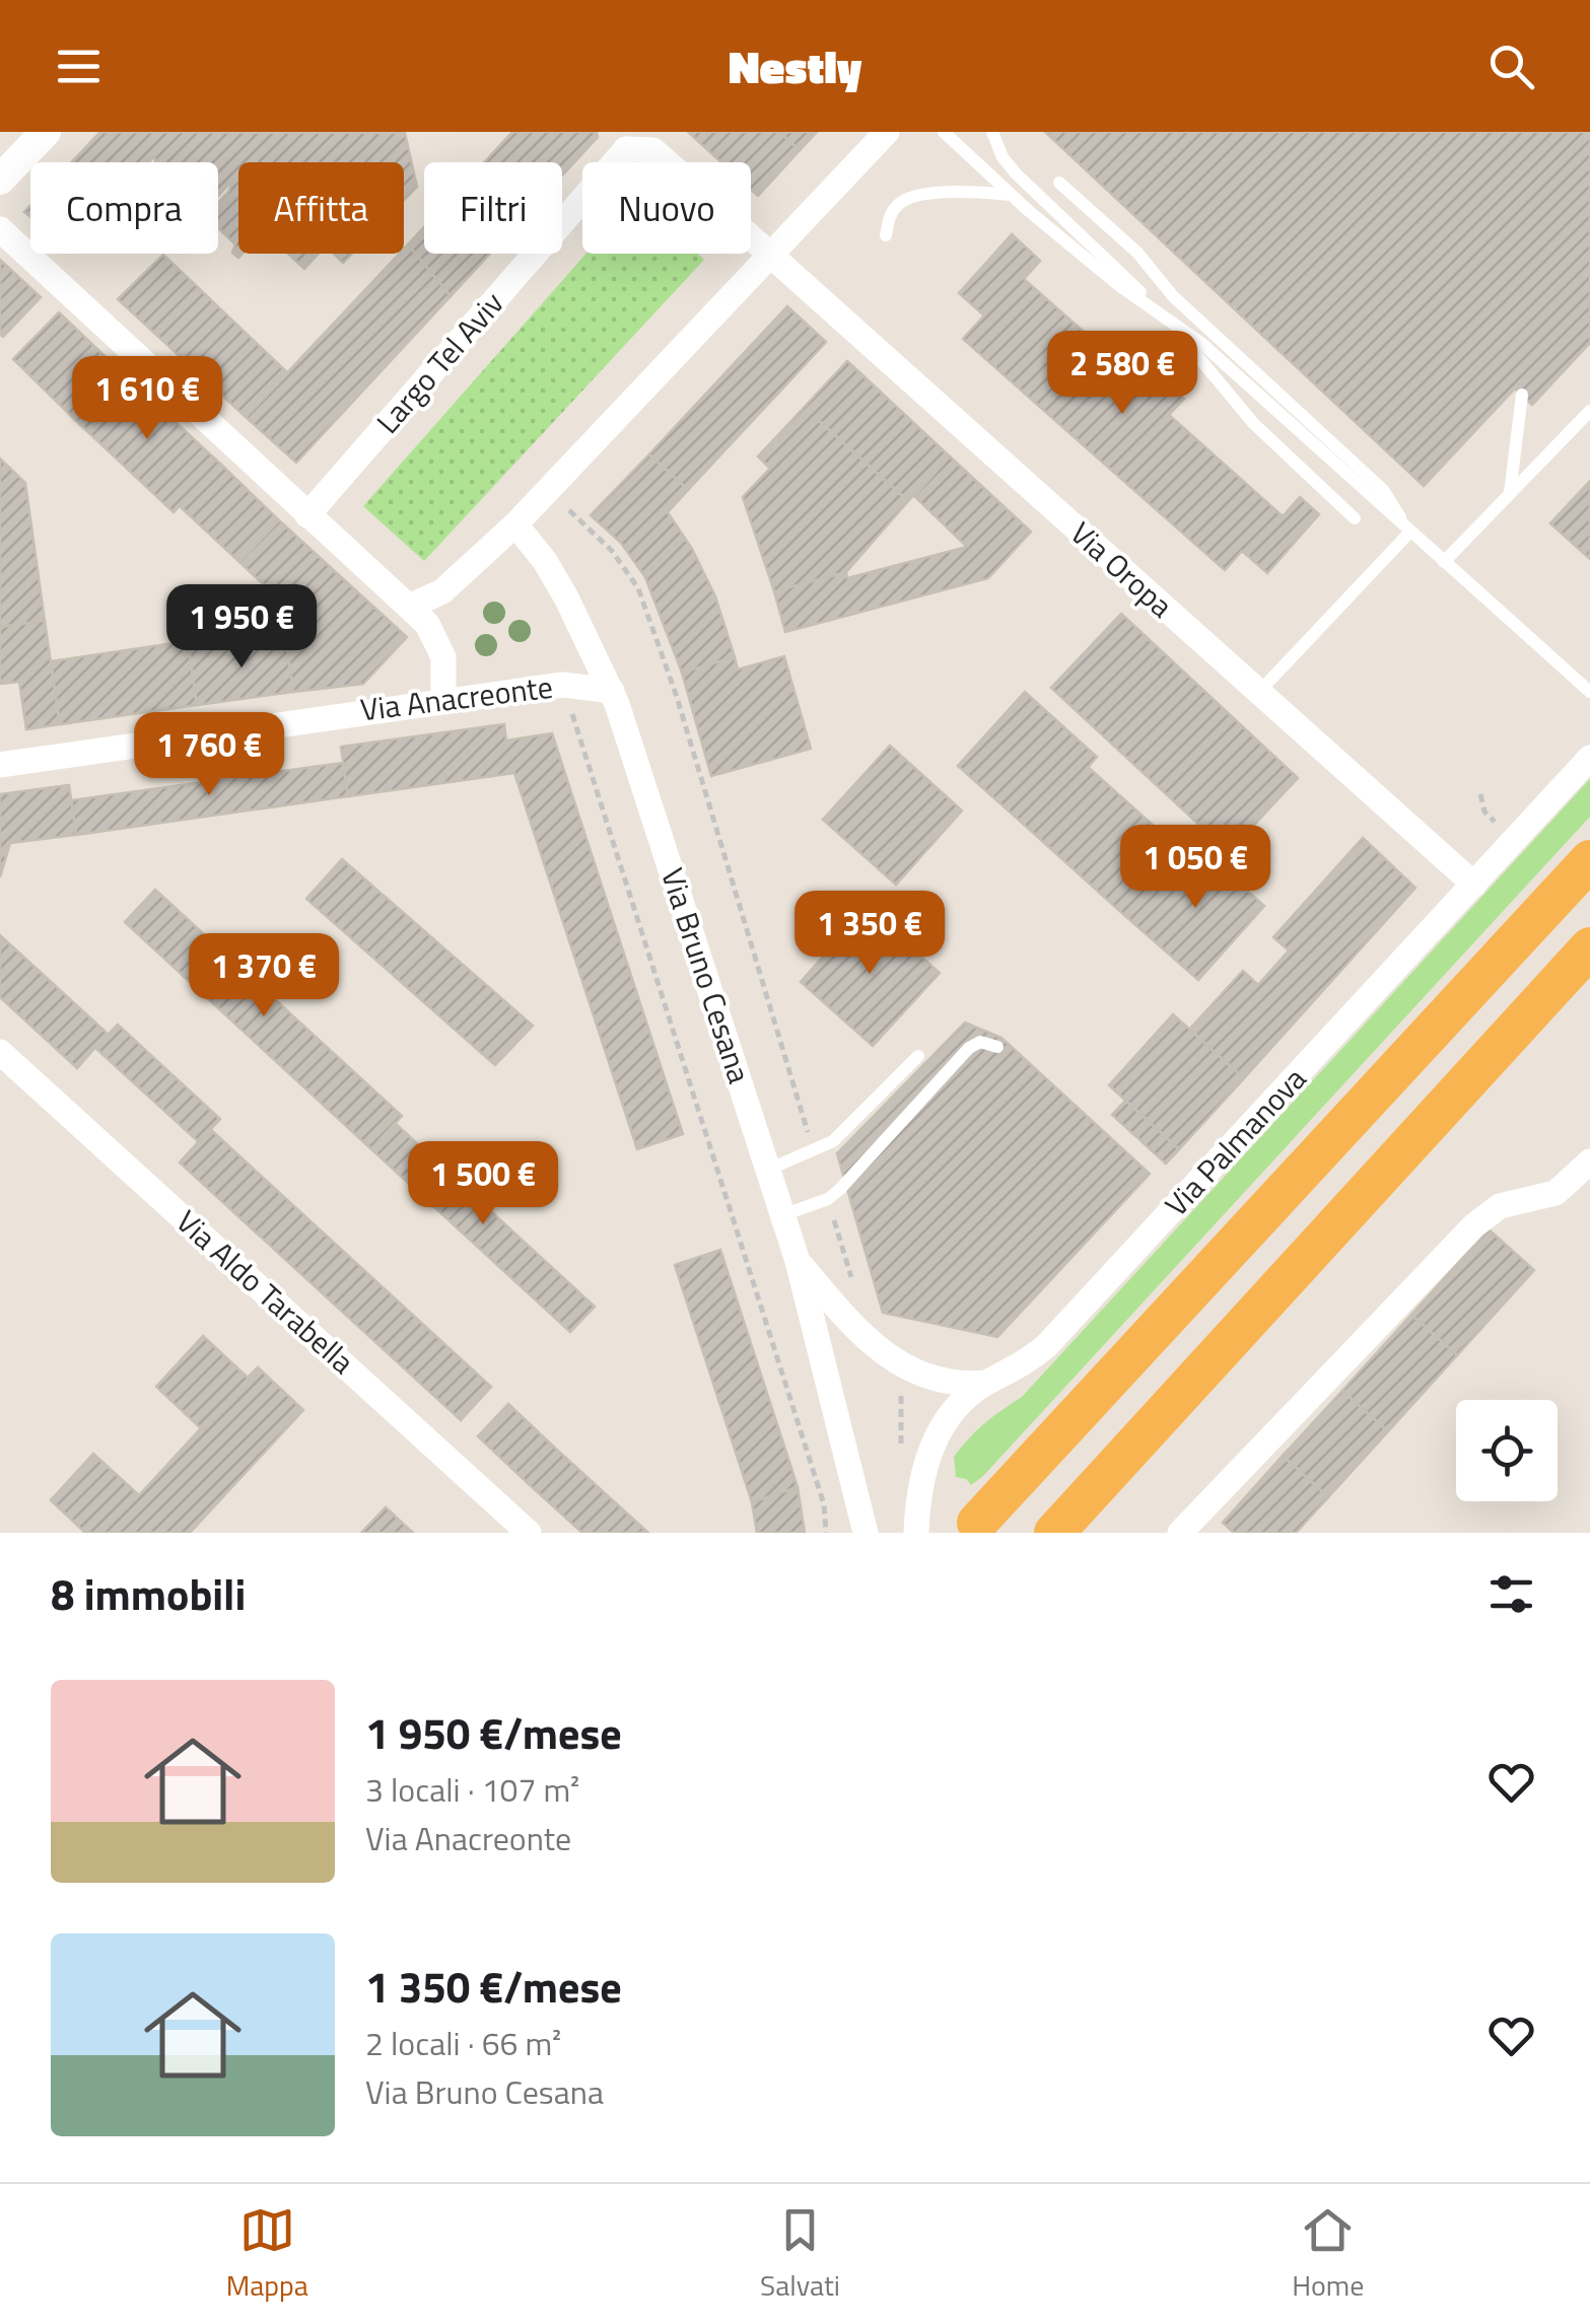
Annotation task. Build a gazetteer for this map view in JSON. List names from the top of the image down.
{
  "streets": {
    "street": [
      "Largo Tel Aviv",
      "Via Oropa",
      "Via Anacreonte",
      "Via Bruno Cesana",
      "Via Palmanova",
      "Via Aldo Tarabella"
    ]
  },
  "crossings": [
    ["Largo Tel Aviv", "Via Oropa"],
    ["Via Oropa", "Via Palmanova"],
    ["Via Anacreonte", "Via Bruno Cesana"],
    ["Via Bruno Cesana", "Via Palmanova"]
  ],
  "page": {
    "header": "Nestly",
    "chip": [
      "Compra",
      "Affitta",
      "Filtri",
      "Nuovo"
    ],
    "price": [
      "2 580 €",
      "1 610 €",
      "1 950 €",
      "1 760 €",
      "1 050 €",
      "1 350 €",
      "1 370 €",
      "1 500 €"
    ],
    "heading": "8 immobili",
    "list": [
      {
        "name": "1 950 €/mese",
        "note": "3 locali · 107 m² · Via Anacreonte"
      },
      {
        "name": "1 350 €/mese",
        "note": "2 locali · 66 m² · Via Bruno Cesana"
      }
    ],
    "tabs": ["Mappa", "Salvati", "Home"]
  }
}
